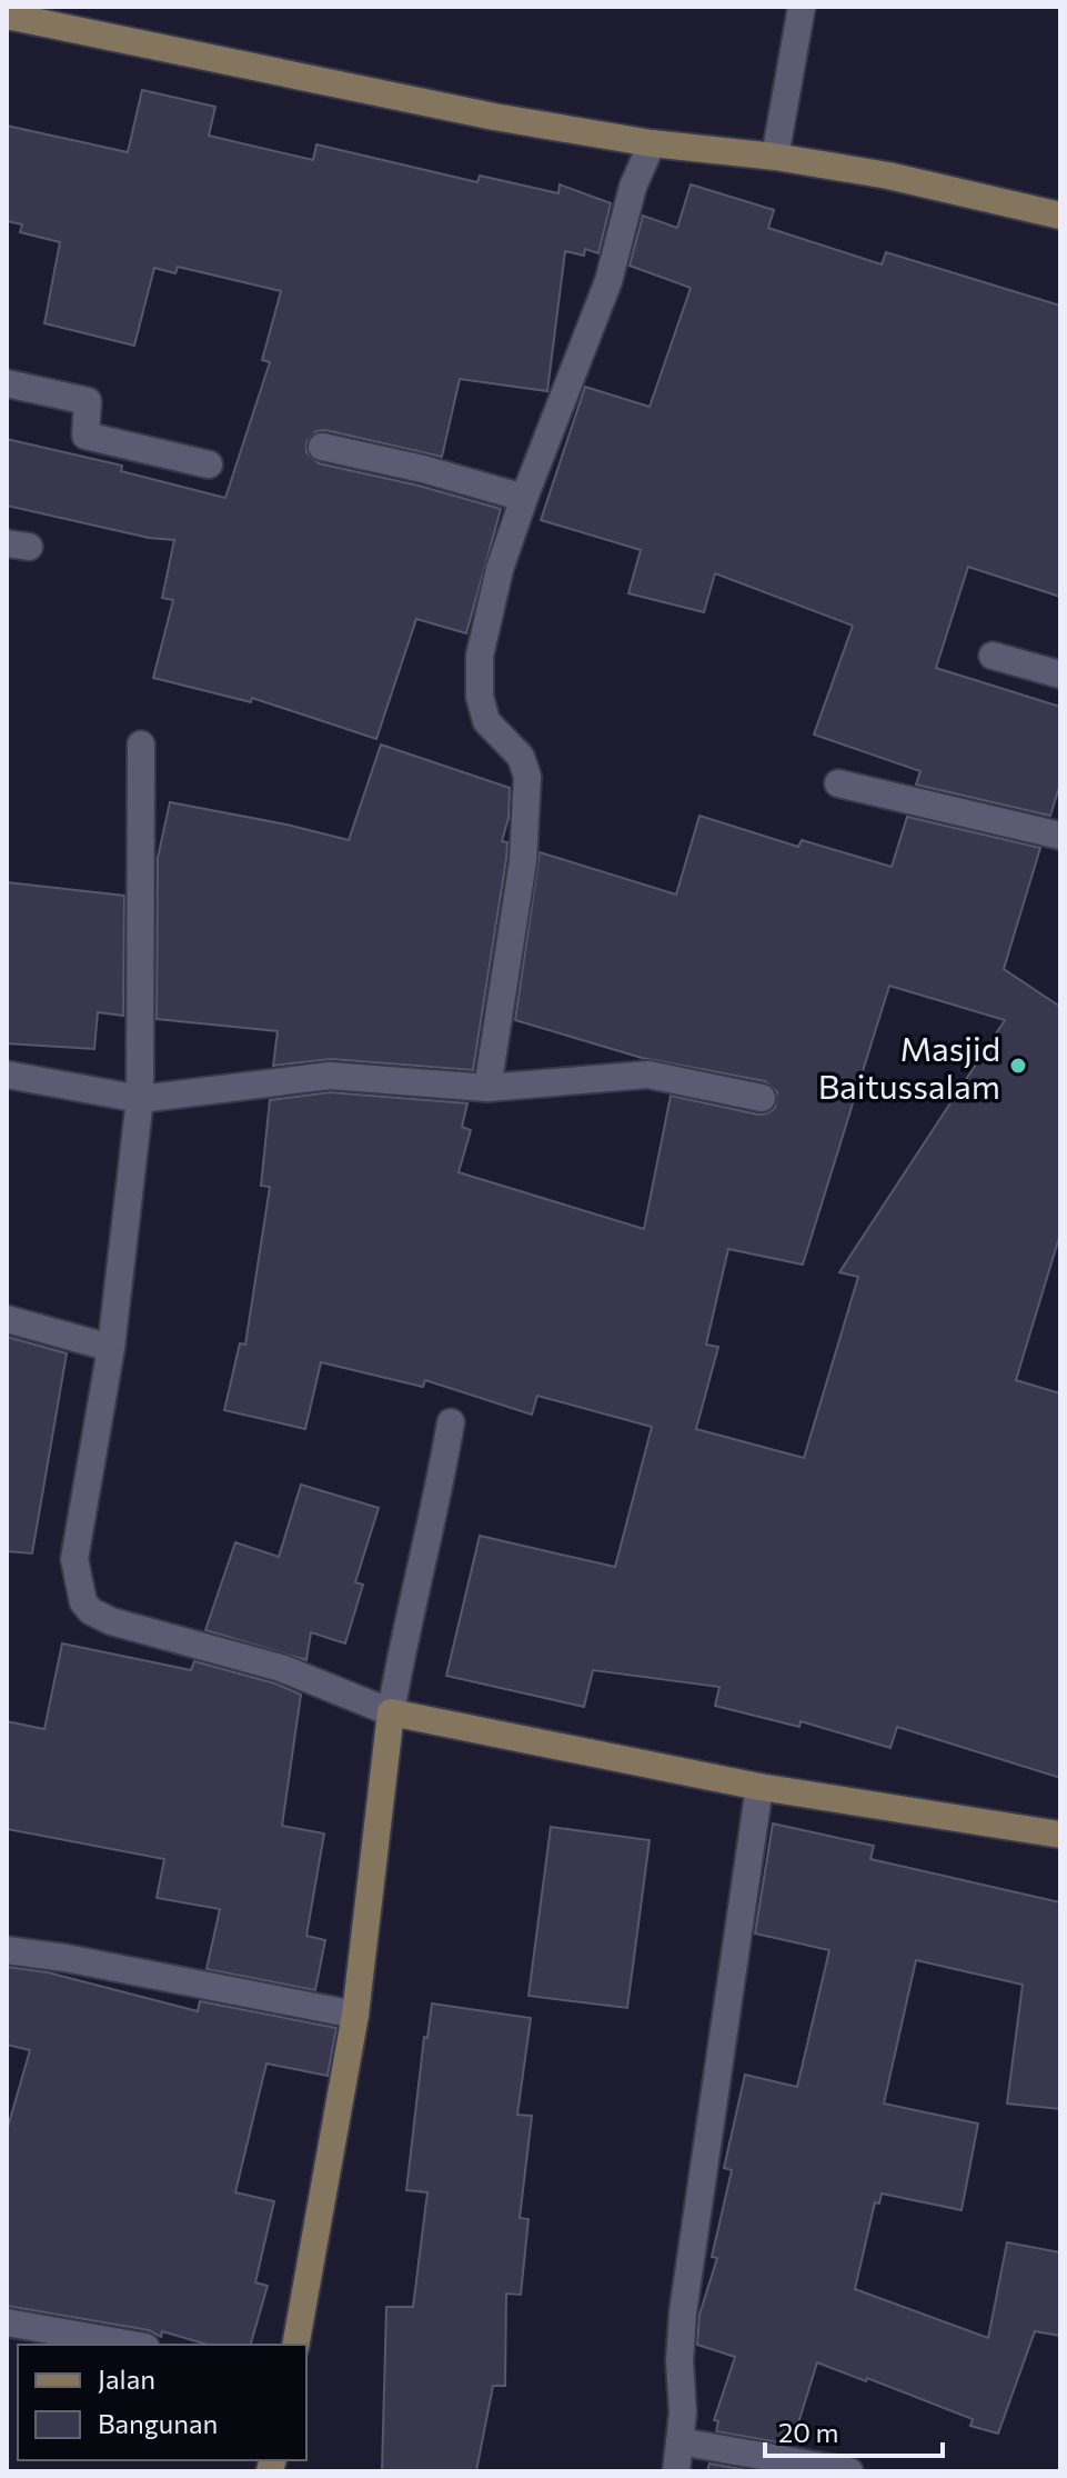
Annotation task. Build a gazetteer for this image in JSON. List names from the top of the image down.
{
  "places": ["Masjid Baitussalam"],
  "legend": ["Jalan", "Bangunan"],
  "scale_bar": "20 m"
}
